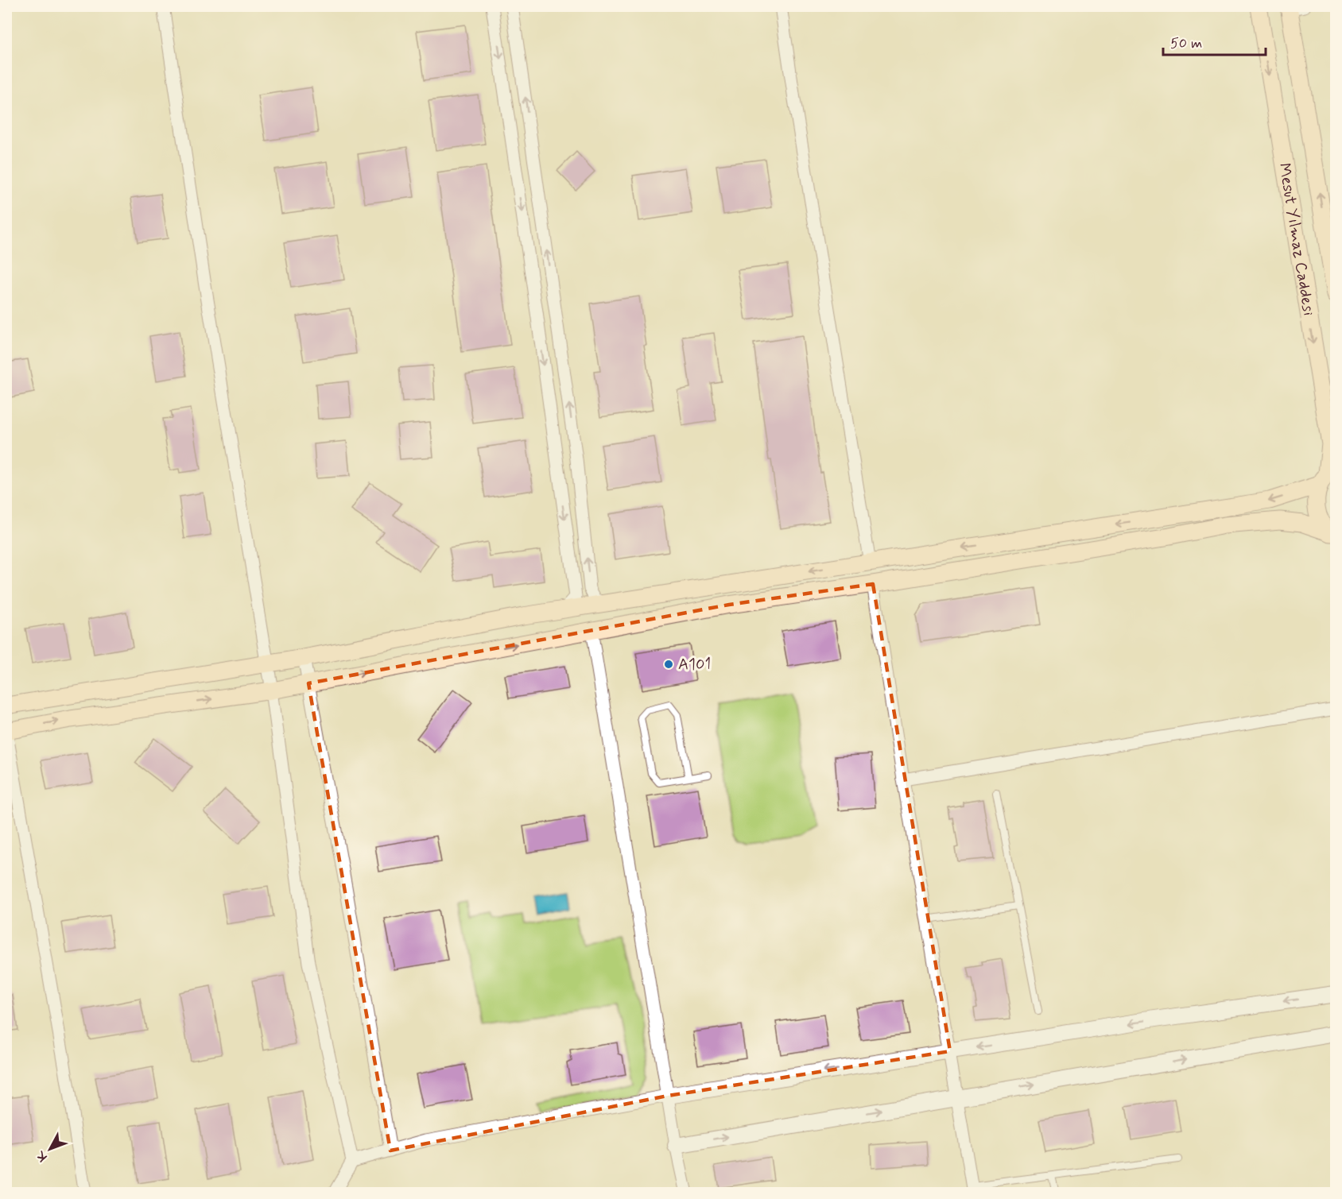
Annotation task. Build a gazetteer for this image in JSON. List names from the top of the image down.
{
  "streets": {
    "main road": ["Mesut Yılmaz Caddesi"]
  },
  "places": ["A101"],
  "scale_bar": "50 m",
  "north": "bottom left"
}
